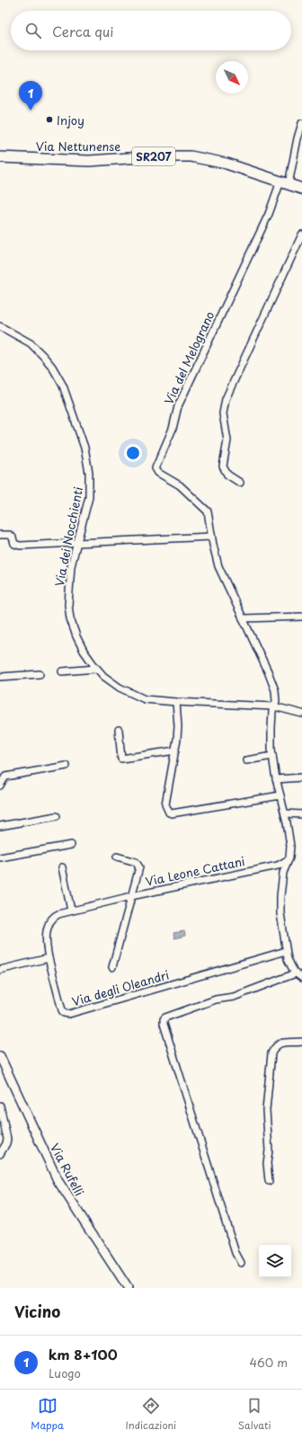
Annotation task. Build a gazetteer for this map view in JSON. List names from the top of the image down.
{
  "streets": {
    "main road": ["Via Nettunense", "SR207"],
    "street": [
      "Via del Melograno",
      "Via dei Nocchienti",
      "Via Leone Cattani",
      "Via degli Oleandri",
      "Via Rufelli"
    ]
  },
  "crossings": [
    ["Via Nettunense", "Via del Melograno"],
    ["Via del Melograno", "Via dei Nocchienti"],
    ["Via del Melograno", "Via Leone Cattani"],
    ["Via del Melograno", "Via degli Oleandri"],
    ["Via Leone Cattani", "Via degli Oleandri"]
  ],
  "places": ["Injoy"],
  "north": "bottom right",
  "page": {
    "search": "Cerca qui",
    "pins": "1",
    "heading": "Vicino",
    "list": [
      {
        "mark": "1",
        "name": "km 8+100",
        "note": "Luogo",
        "value": "460 m"
      }
    ],
    "nav": ["Mappa", "Indicazioni", "Salvati"]
  }
}
